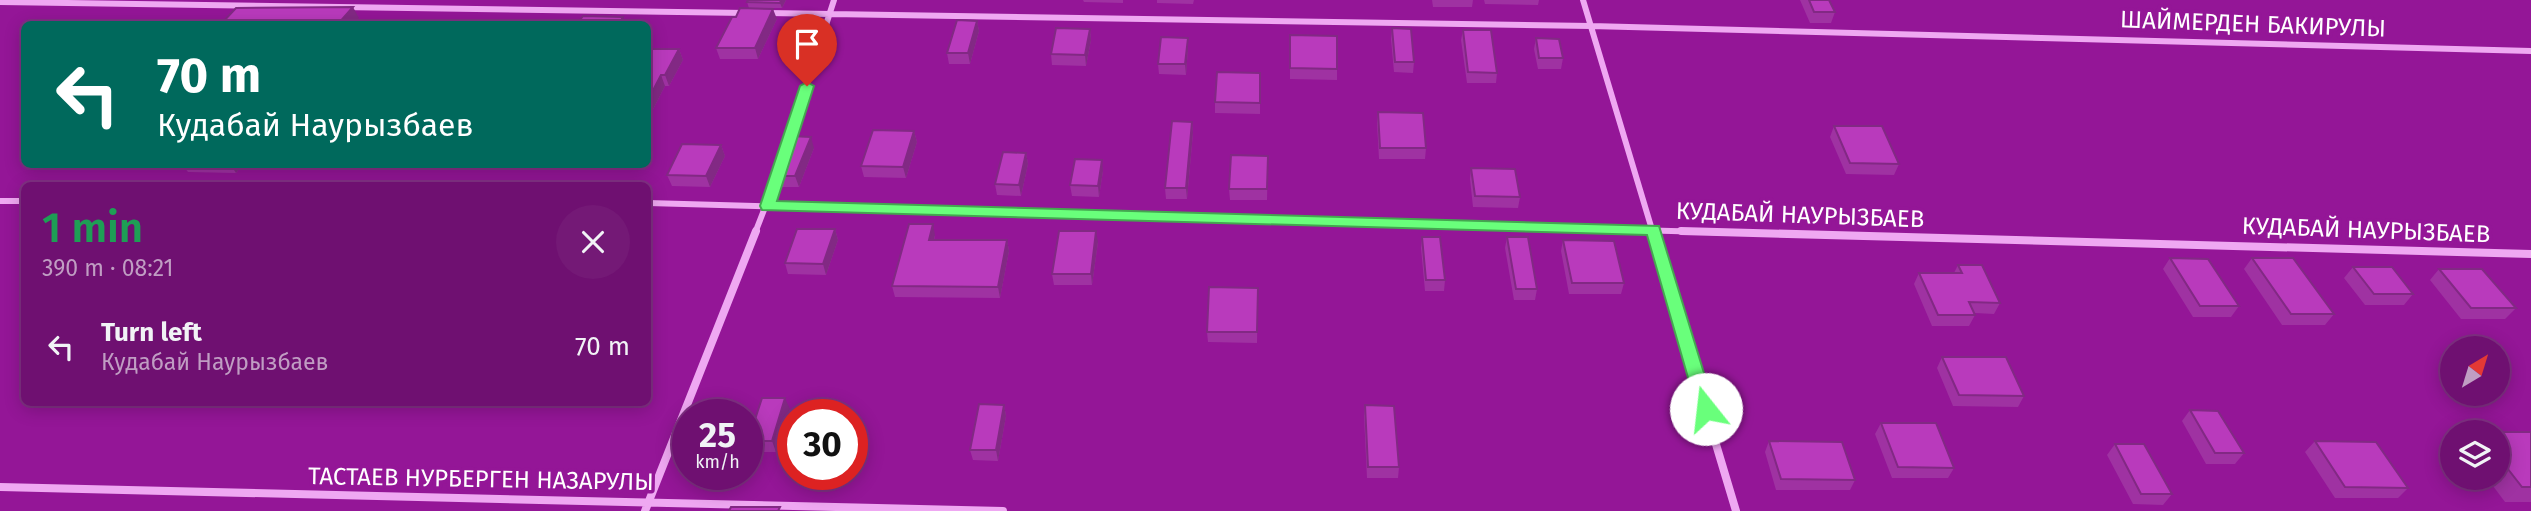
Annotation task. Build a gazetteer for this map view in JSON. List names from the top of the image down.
{
  "streets": {
    "street": ["ШАЙМЕРДЕН БАКИРУЛЫ", "КУДАБАЙ НАУРЫЗБАЕВ", "ТАСТАЕВ НУРБЕРГЕН НАЗАРУЛЫ"]
  },
  "north": "top right",
  "page": {
    "turn": ["70 m", "Кудабай Наурызбаев"],
    "heading": ["1 min", "390 m · 08:21"],
    "list": [
      {
        "name": "Turn left",
        "note": "Кудабай Наурызбаев",
        "value": "70 m"
      }
    ],
    "speed": "25 km/h",
    "limit": "30"
  }
}
